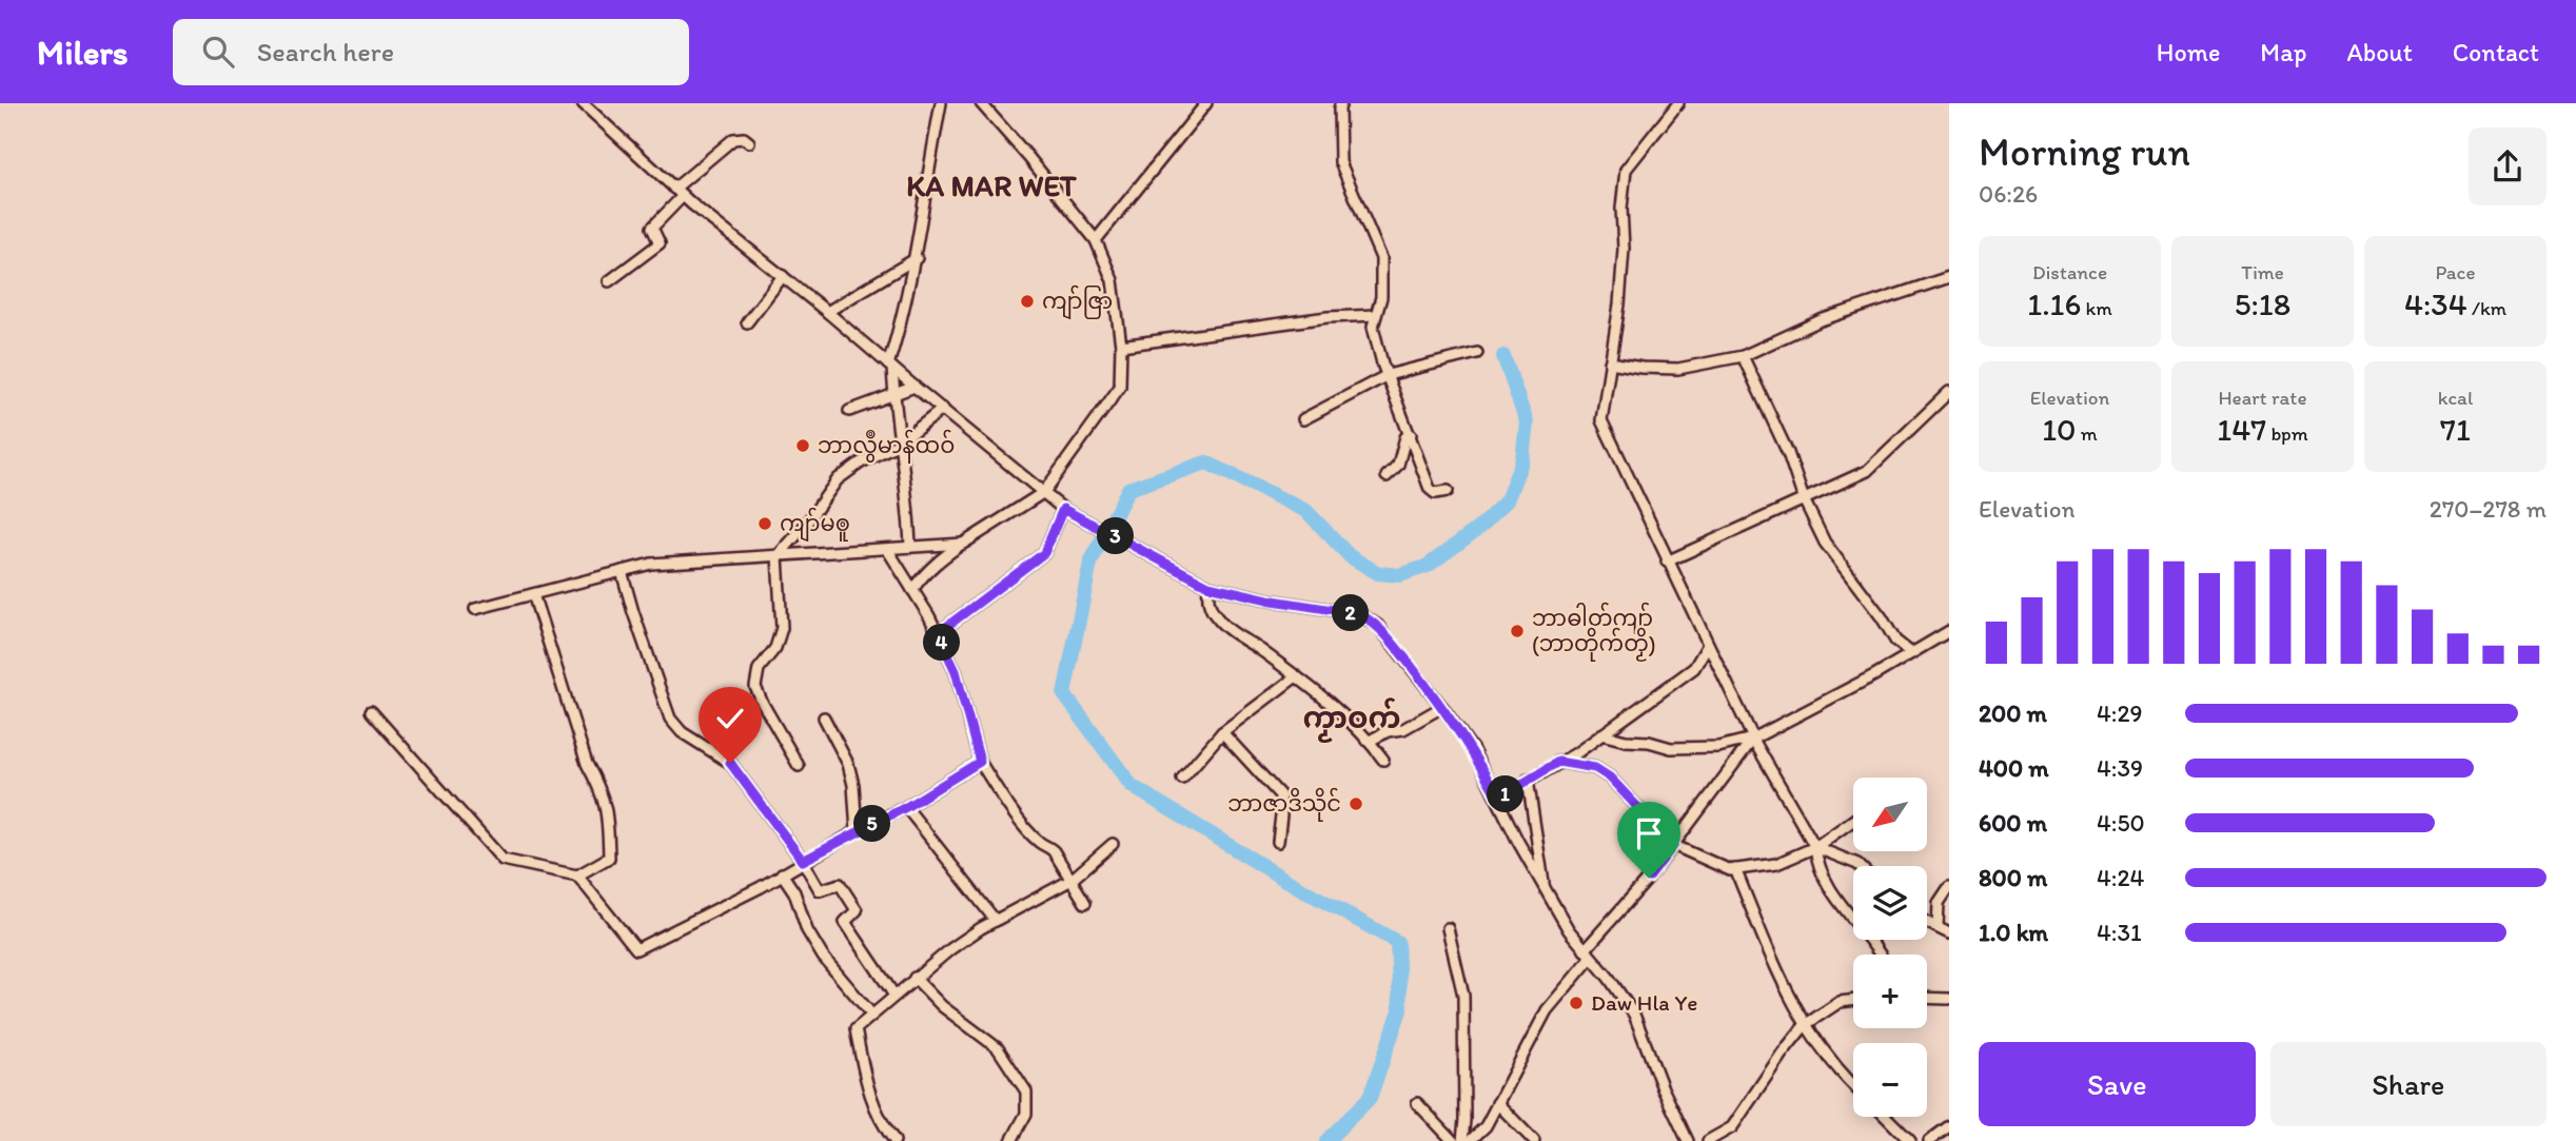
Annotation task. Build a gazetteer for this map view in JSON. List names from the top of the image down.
{
  "districts": ["KA MAR WET", "ကၟာဝက်"],
  "places": [
    "ကျာ်ဇြာ",
    "ဘာလွဳမာန်ထဝ်",
    "ကျာ်မၜူ",
    "ဘာဓါတ်ကျာ် (ဘာတိုက်တၟိ)",
    "ဘာဇာဒိသိုင်",
    "Daw Hla Ye"
  ],
  "north": "bottom left",
  "page": {
    "header": "Milers",
    "search": "Search here",
    "nav": [
      "Home",
      "Map",
      "About",
      "Contact"
    ],
    "heading": ["Morning run", "06:26"],
    "stats": [
      ["Distance", "1.16 km"],
      ["Time", "5:18"],
      ["Pace", "4:34 /km"],
      ["Elevation", "10 m"],
      ["Heart rate", "147 bpm"],
      ["kcal", "71"]
    ],
    "chart": ["Elevation", "270–278 m"],
    "pins": [
      "3",
      "2",
      "4",
      "1",
      "5"
    ],
    "list": [
      {
        "name": "200 m",
        "note": "4:29"
      },
      {
        "name": "400 m",
        "note": "4:39"
      },
      {
        "name": "600 m",
        "note": "4:50"
      },
      {
        "name": "800 m",
        "note": "4:24"
      },
      {
        "name": "1.0 km",
        "note": "4:31"
      }
    ],
    "map_buttons": ["+", "−"],
    "buttons": ["Save", "Share"]
  }
}
